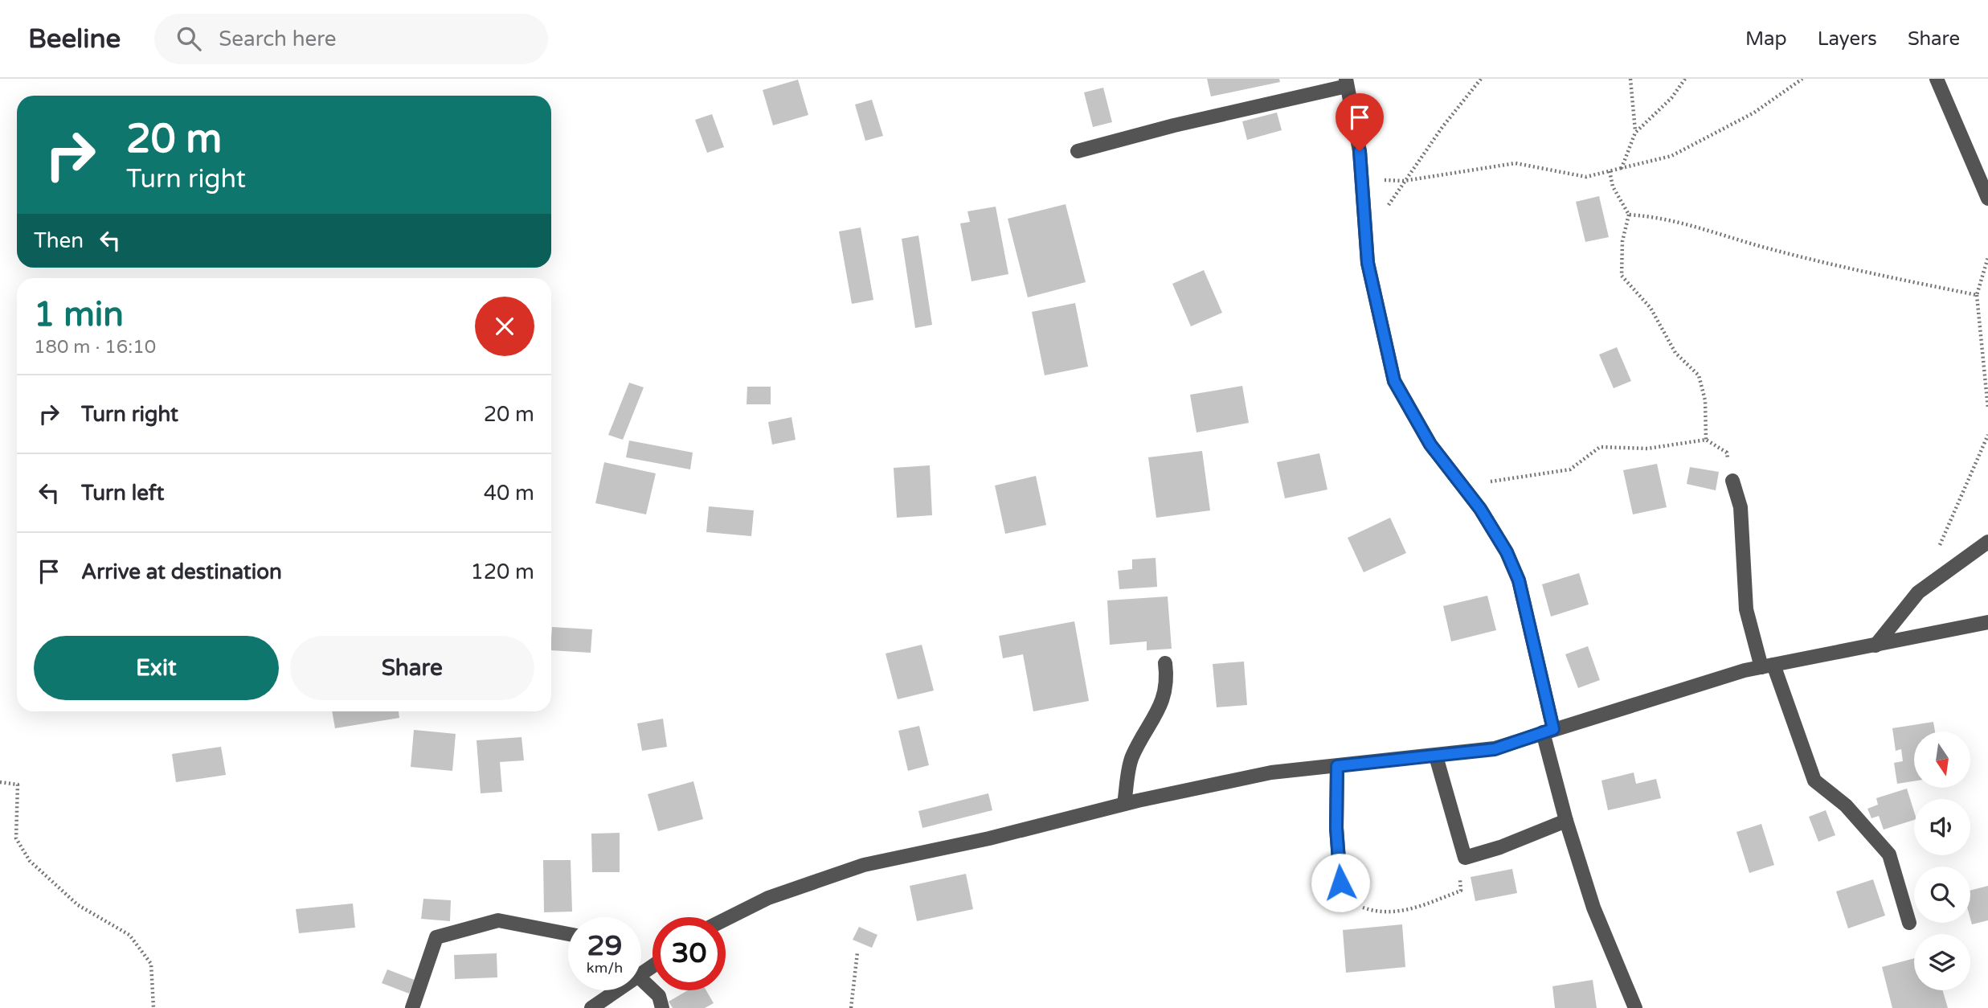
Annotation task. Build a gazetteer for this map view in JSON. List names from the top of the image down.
{
  "north": "bottom",
  "page": {
    "header": "Beeline",
    "search": "Search here",
    "nav": ["Map", "Layers", "Share"],
    "turn": ["20 m", "Turn right"],
    "then": "Then",
    "heading": ["1 min", "180 m · 16:10"],
    "list": [
      {
        "name": "Turn right",
        "value": "20 m"
      },
      {
        "name": "Turn left",
        "value": "40 m"
      },
      {
        "name": "Arrive at destination",
        "value": "120 m"
      }
    ],
    "buttons": ["Exit", "Share"],
    "speed": "29 km/h",
    "limit": "30"
  }
}
